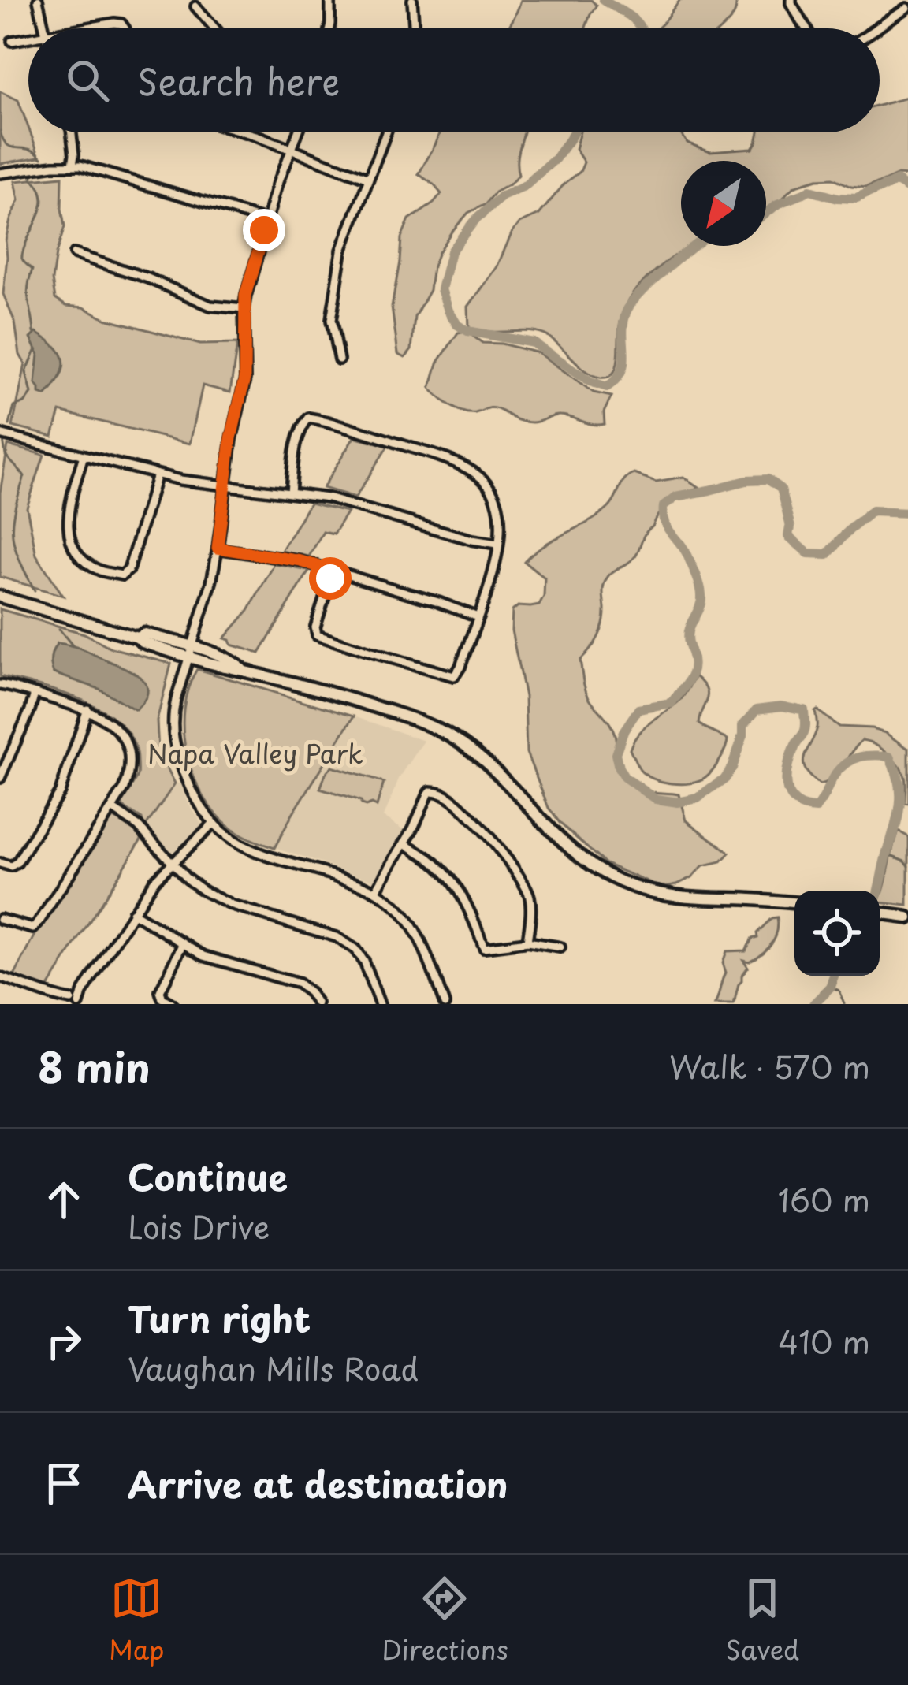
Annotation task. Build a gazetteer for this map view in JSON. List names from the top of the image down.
{
  "parks": ["Napa Valley Park"],
  "north": "bottom left",
  "page": {
    "search": "Search here",
    "heading": ["8 min", "Walk · 570 m"],
    "list": [
      ["Continue", "Lois Drive", "160 m"],
      ["Turn right", "Vaughan Mills Road", "410 m"],
      "Arrive at destination"
    ],
    "nav": ["Map", "Directions", "Saved"]
  }
}
